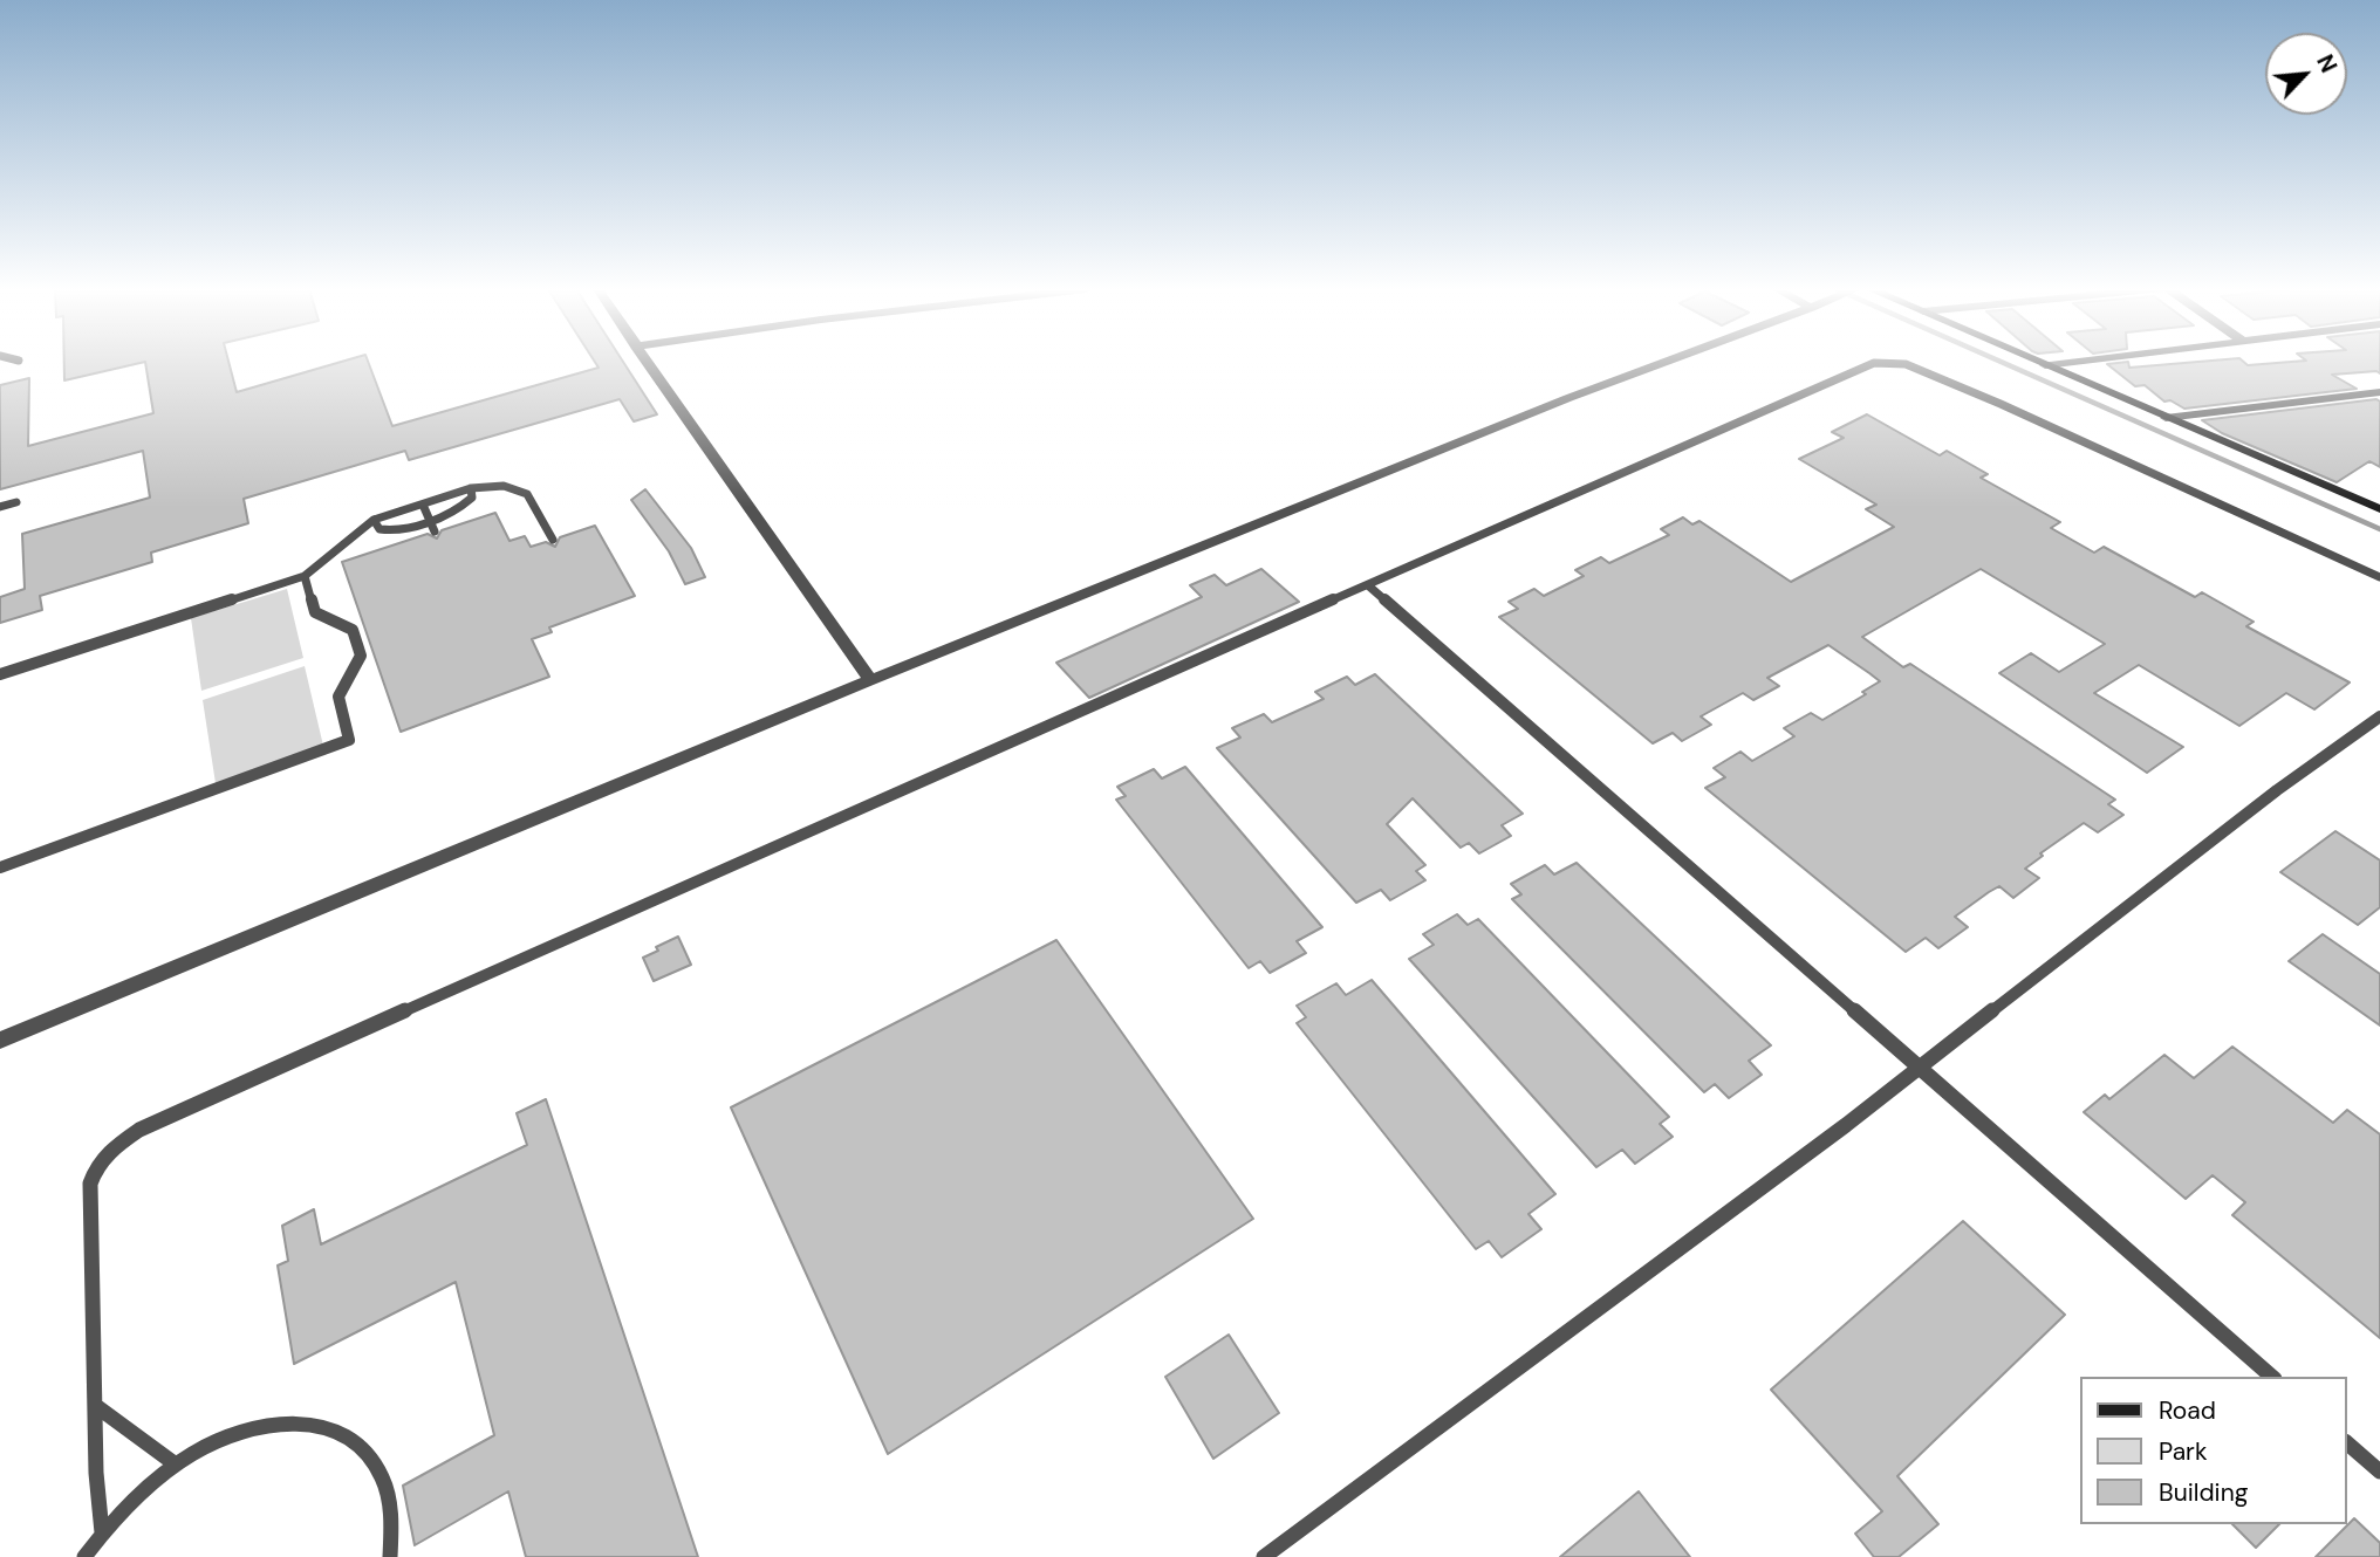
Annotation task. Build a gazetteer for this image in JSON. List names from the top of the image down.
{
  "legend": ["Road", "Park", "Building"],
  "north": "top right"
}
